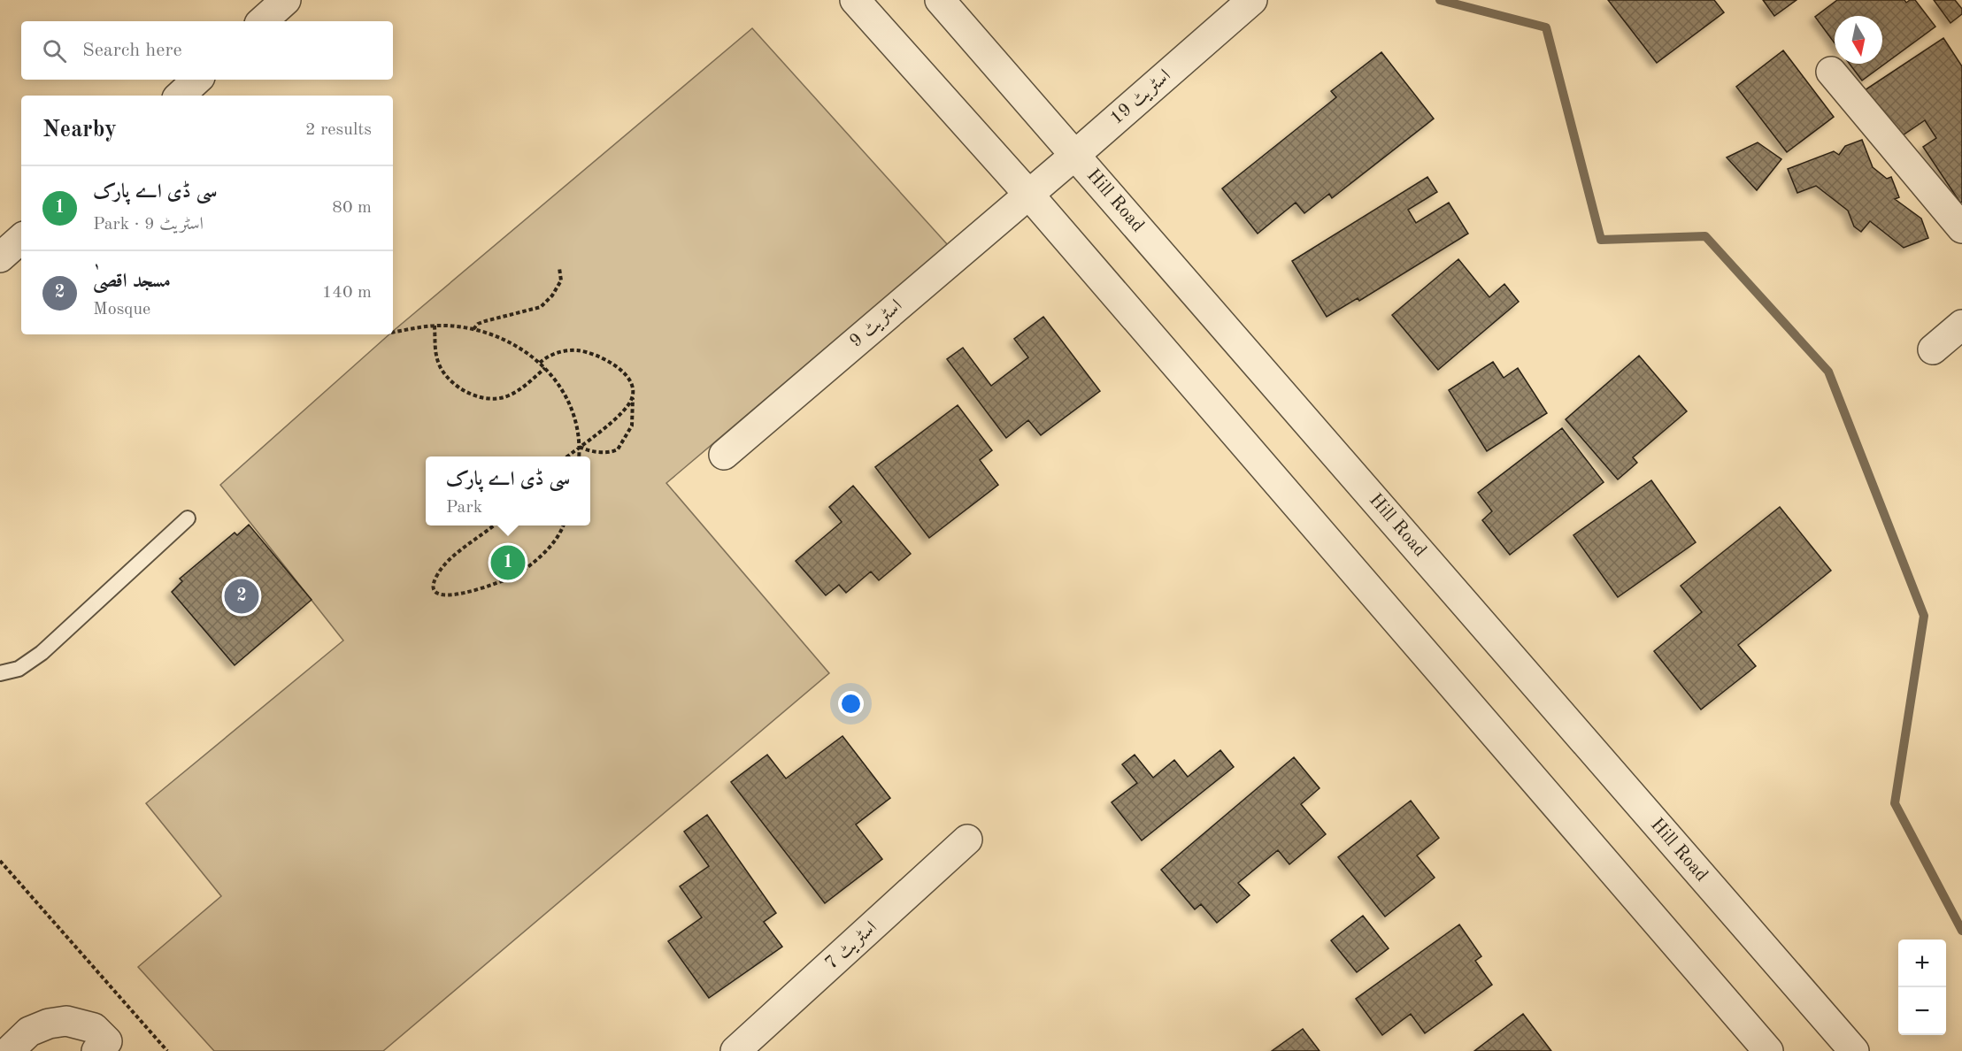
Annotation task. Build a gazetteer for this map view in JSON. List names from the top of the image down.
{
  "streets": {
    "street": [
      "اسٹریٹ 19",
      "Hill Road",
      "اسٹریٹ 9",
      "اسٹریٹ 7"
    ]
  },
  "crossings": [
    ["اسٹریٹ 19", "Hill Road"],
    ["اسٹریٹ 19", "اسٹریٹ 9"]
  ],
  "north": "bottom",
  "page": {
    "search": "Search here",
    "heading": ["Nearby", "2 results"],
    "list": [
      {
        "mark": "1",
        "name": "سی ڈی اے پارک",
        "note": "Park · اسٹریٹ 9",
        "value": "80 m"
      },
      {
        "mark": "2",
        "name": "مسجد اقصیٰ",
        "note": "Mosque",
        "value": "140 m"
      }
    ],
    "popup": ["سی ڈی اے پارک", "Park"],
    "pins": ["1", "2"],
    "map_buttons": ["+", "−"]
  }
}
